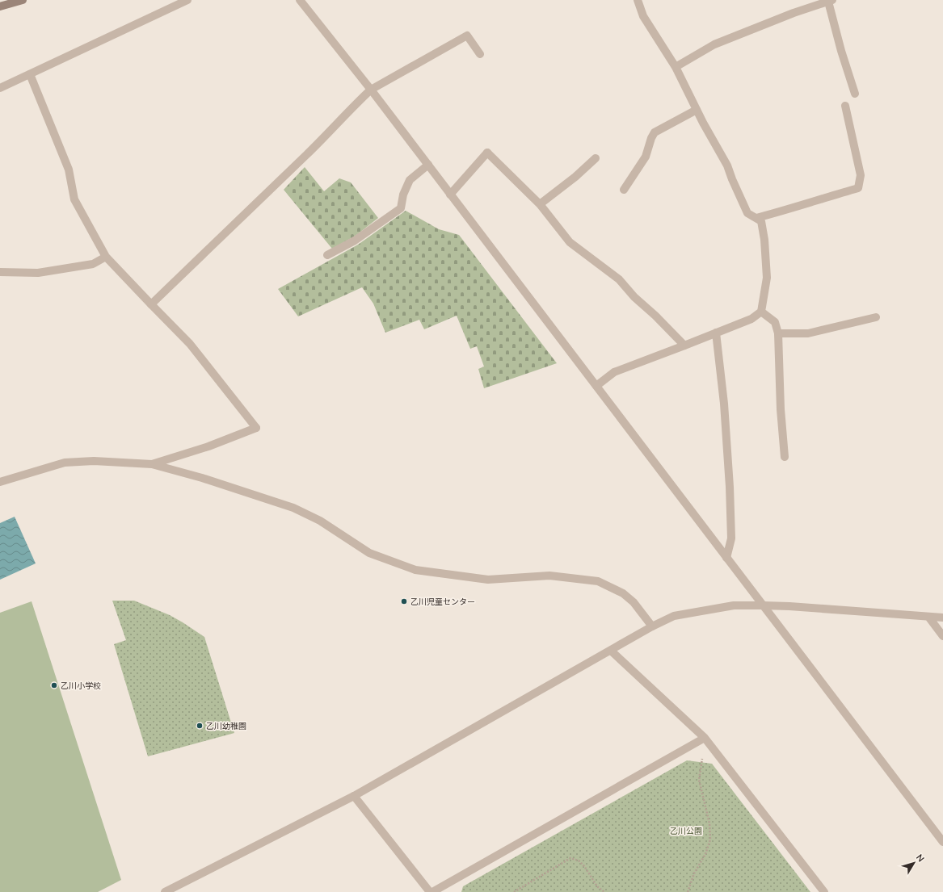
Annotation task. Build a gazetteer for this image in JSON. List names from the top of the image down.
{
  "parks": ["乙川公園"],
  "places": ["乙川児童センター", "乙川小学校", "乙川幼稚園"],
  "north": "top right"
}
